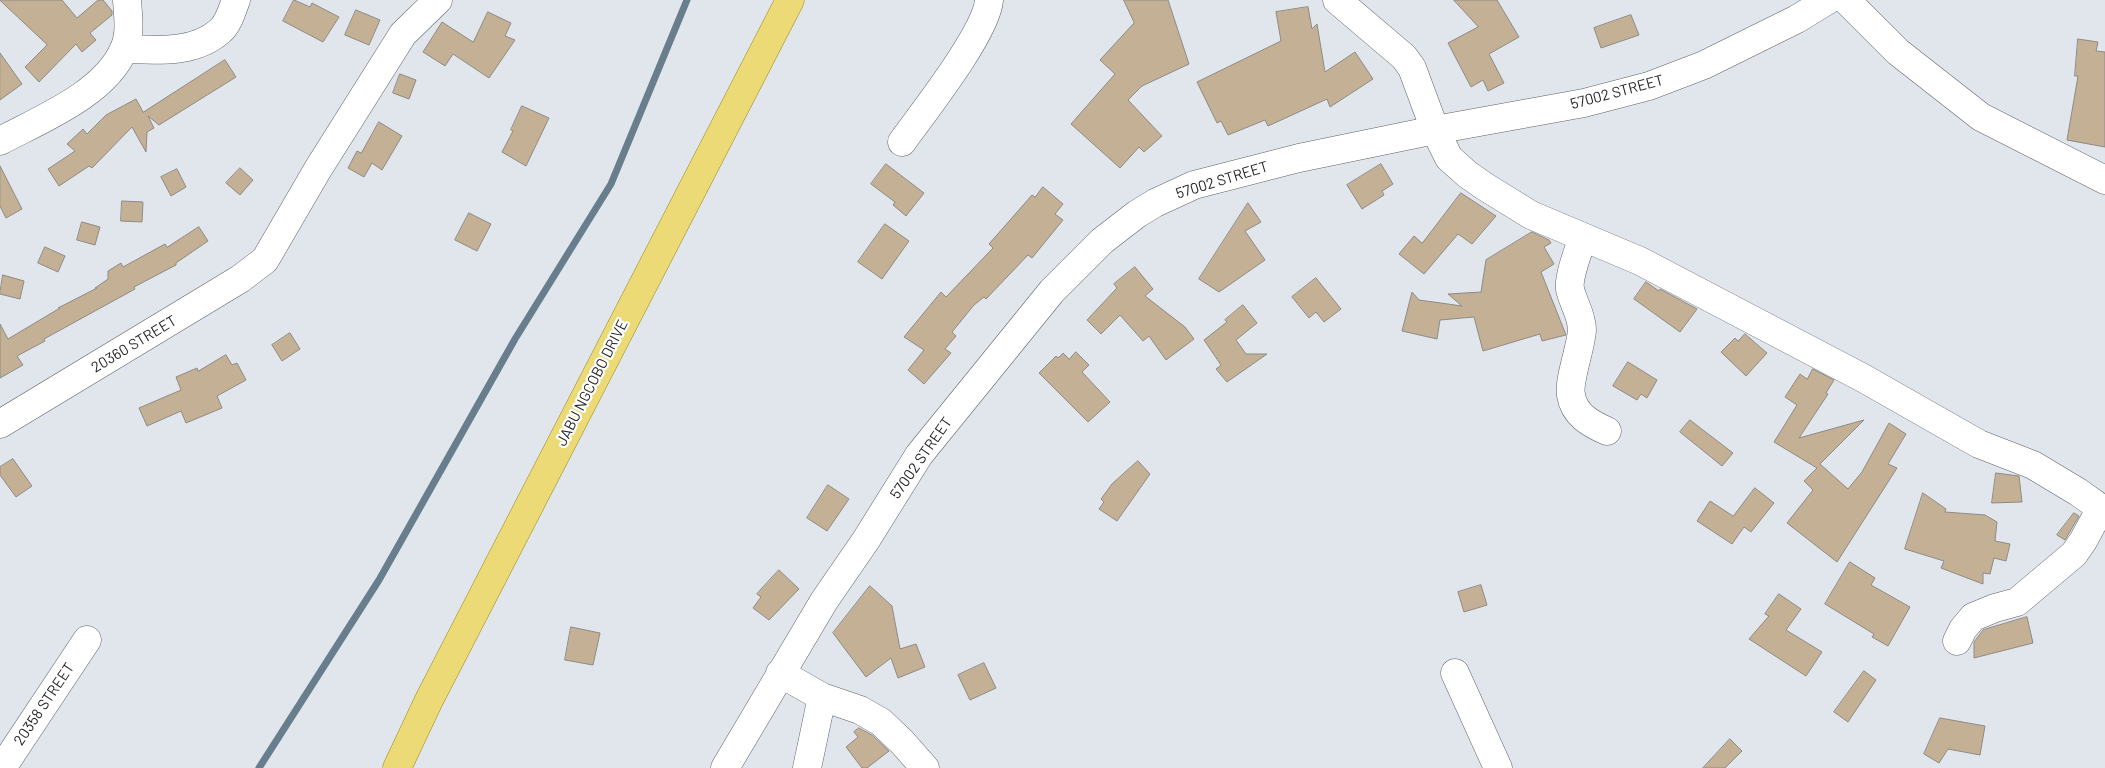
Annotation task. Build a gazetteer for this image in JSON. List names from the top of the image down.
{
  "streets": {
    "main road": ["JABU NGCOBO DRIVE"],
    "street": ["57002 STREET", "20360 STREET", "20358 STREET"]
  }
}
